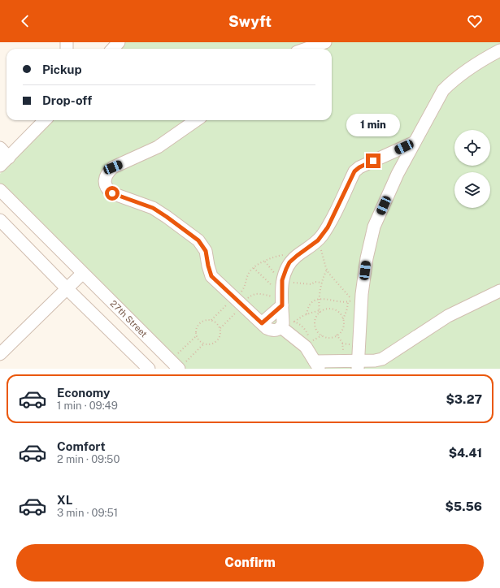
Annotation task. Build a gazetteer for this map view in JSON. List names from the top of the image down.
{
  "streets": {
    "street": ["27th Street"]
  },
  "page": {
    "header": "Swyft",
    "banner": ["Pickup", "Drop-off"],
    "bubble": "1 min",
    "list": [
      {
        "name": "Economy",
        "note": "1 min · 09:49",
        "value": "$3.27"
      },
      {
        "name": "Comfort",
        "note": "2 min · 09:50",
        "value": "$4.41"
      },
      {
        "name": "XL",
        "note": "3 min · 09:51",
        "value": "$5.56"
      }
    ],
    "buttons": "Confirm"
  }
}
